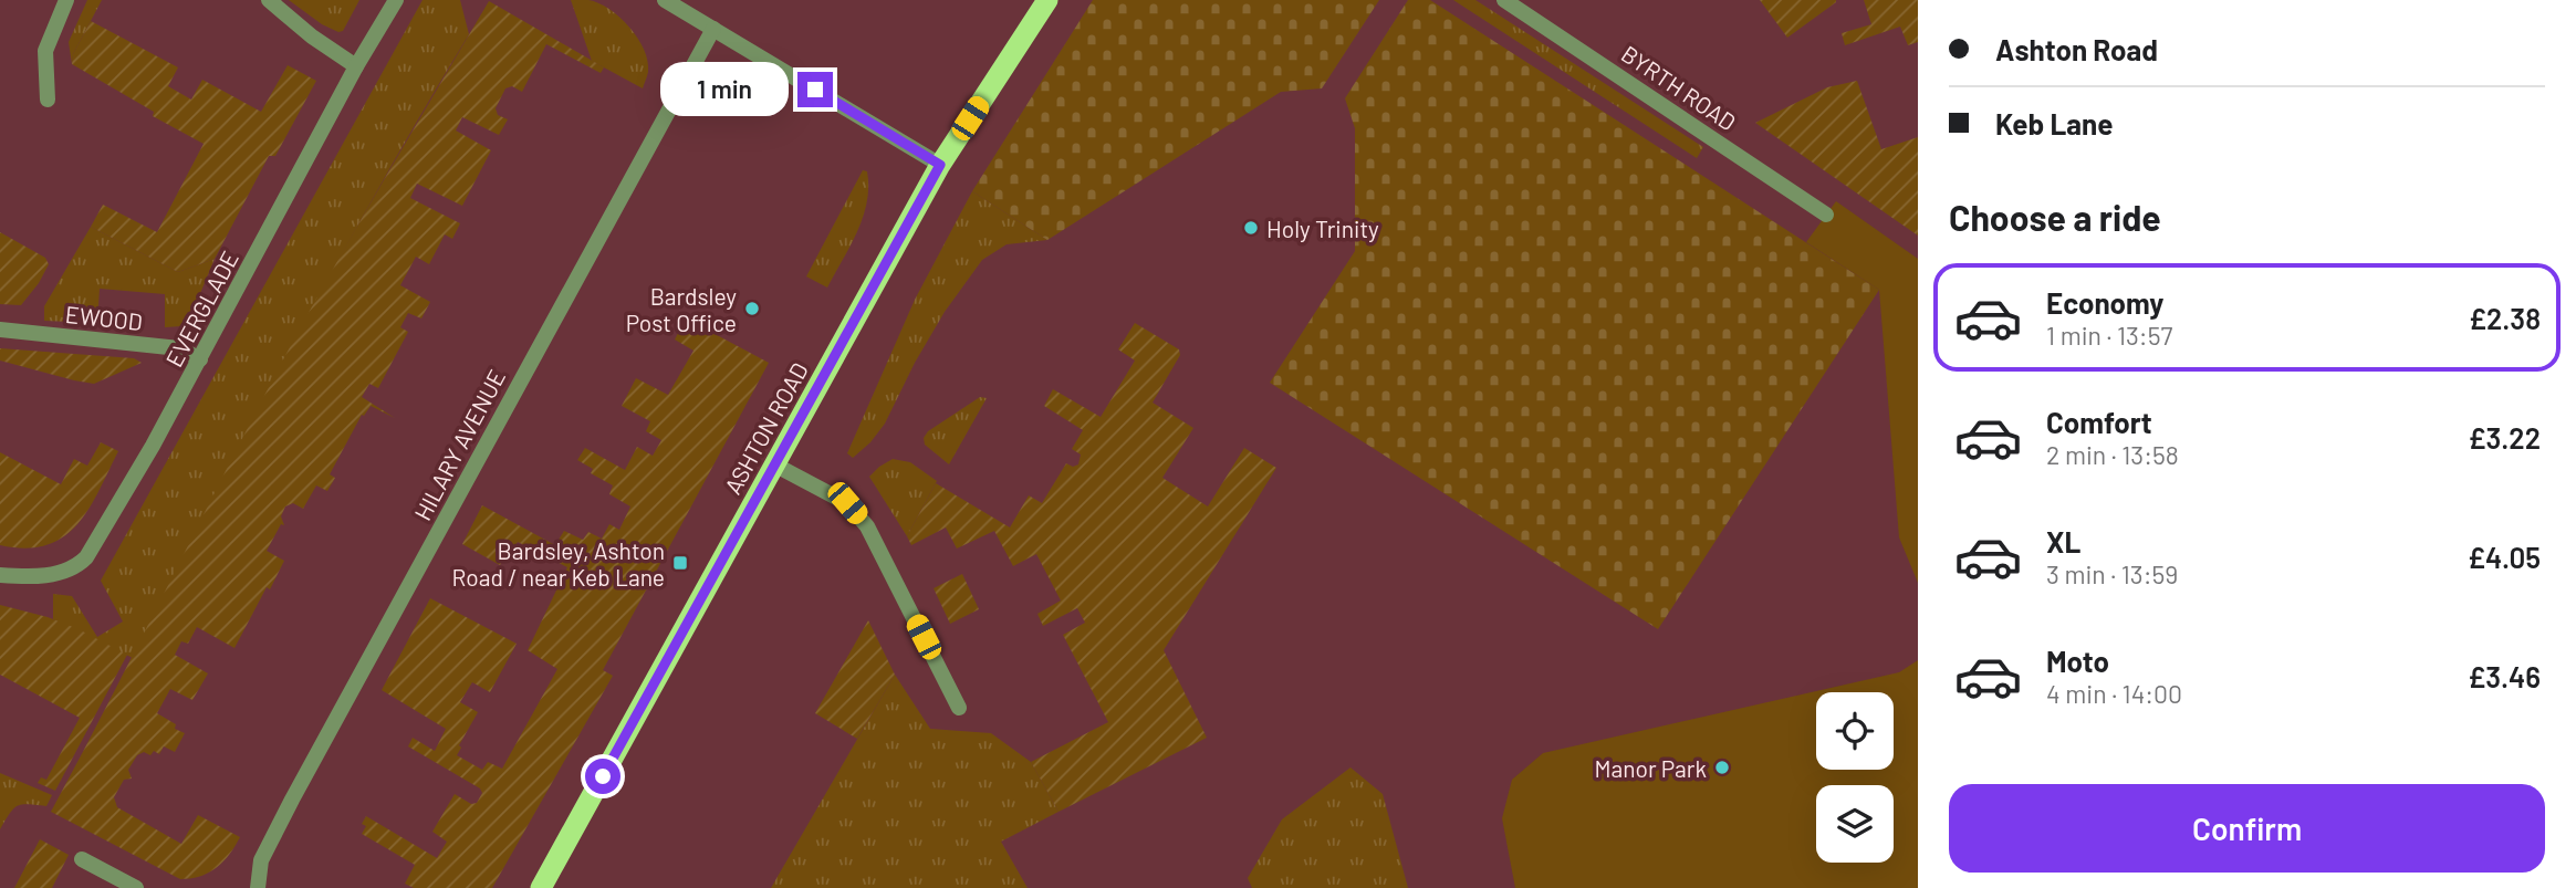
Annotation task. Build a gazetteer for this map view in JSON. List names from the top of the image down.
{
  "streets": {
    "highway": ["ASHTON ROAD"],
    "street": [
      "BYRTH ROAD",
      "EVERGLADE",
      "EWOOD",
      "HILARY AVENUE"
    ]
  },
  "crossings": [
    ["EVERGLADE", "EWOOD"]
  ],
  "places": {
    "other": ["Holy Trinity", "Bardsley Post Office", "Manor Park"],
    "transit": ["Bardsley, Ashton Road / near Keb Lane"]
  },
  "page": {
    "banner": ["Ashton Road", "Keb Lane"],
    "bubble": "1 min",
    "heading": "Choose a ride",
    "list": [
      {
        "name": "Economy",
        "note": "1 min · 13:57",
        "value": "£2.38"
      },
      {
        "name": "Comfort",
        "note": "2 min · 13:58",
        "value": "£3.22"
      },
      {
        "name": "XL",
        "note": "3 min · 13:59",
        "value": "£4.05"
      },
      {
        "name": "Moto",
        "note": "4 min · 14:00",
        "value": "£3.46"
      }
    ],
    "buttons": "Confirm"
  }
}
